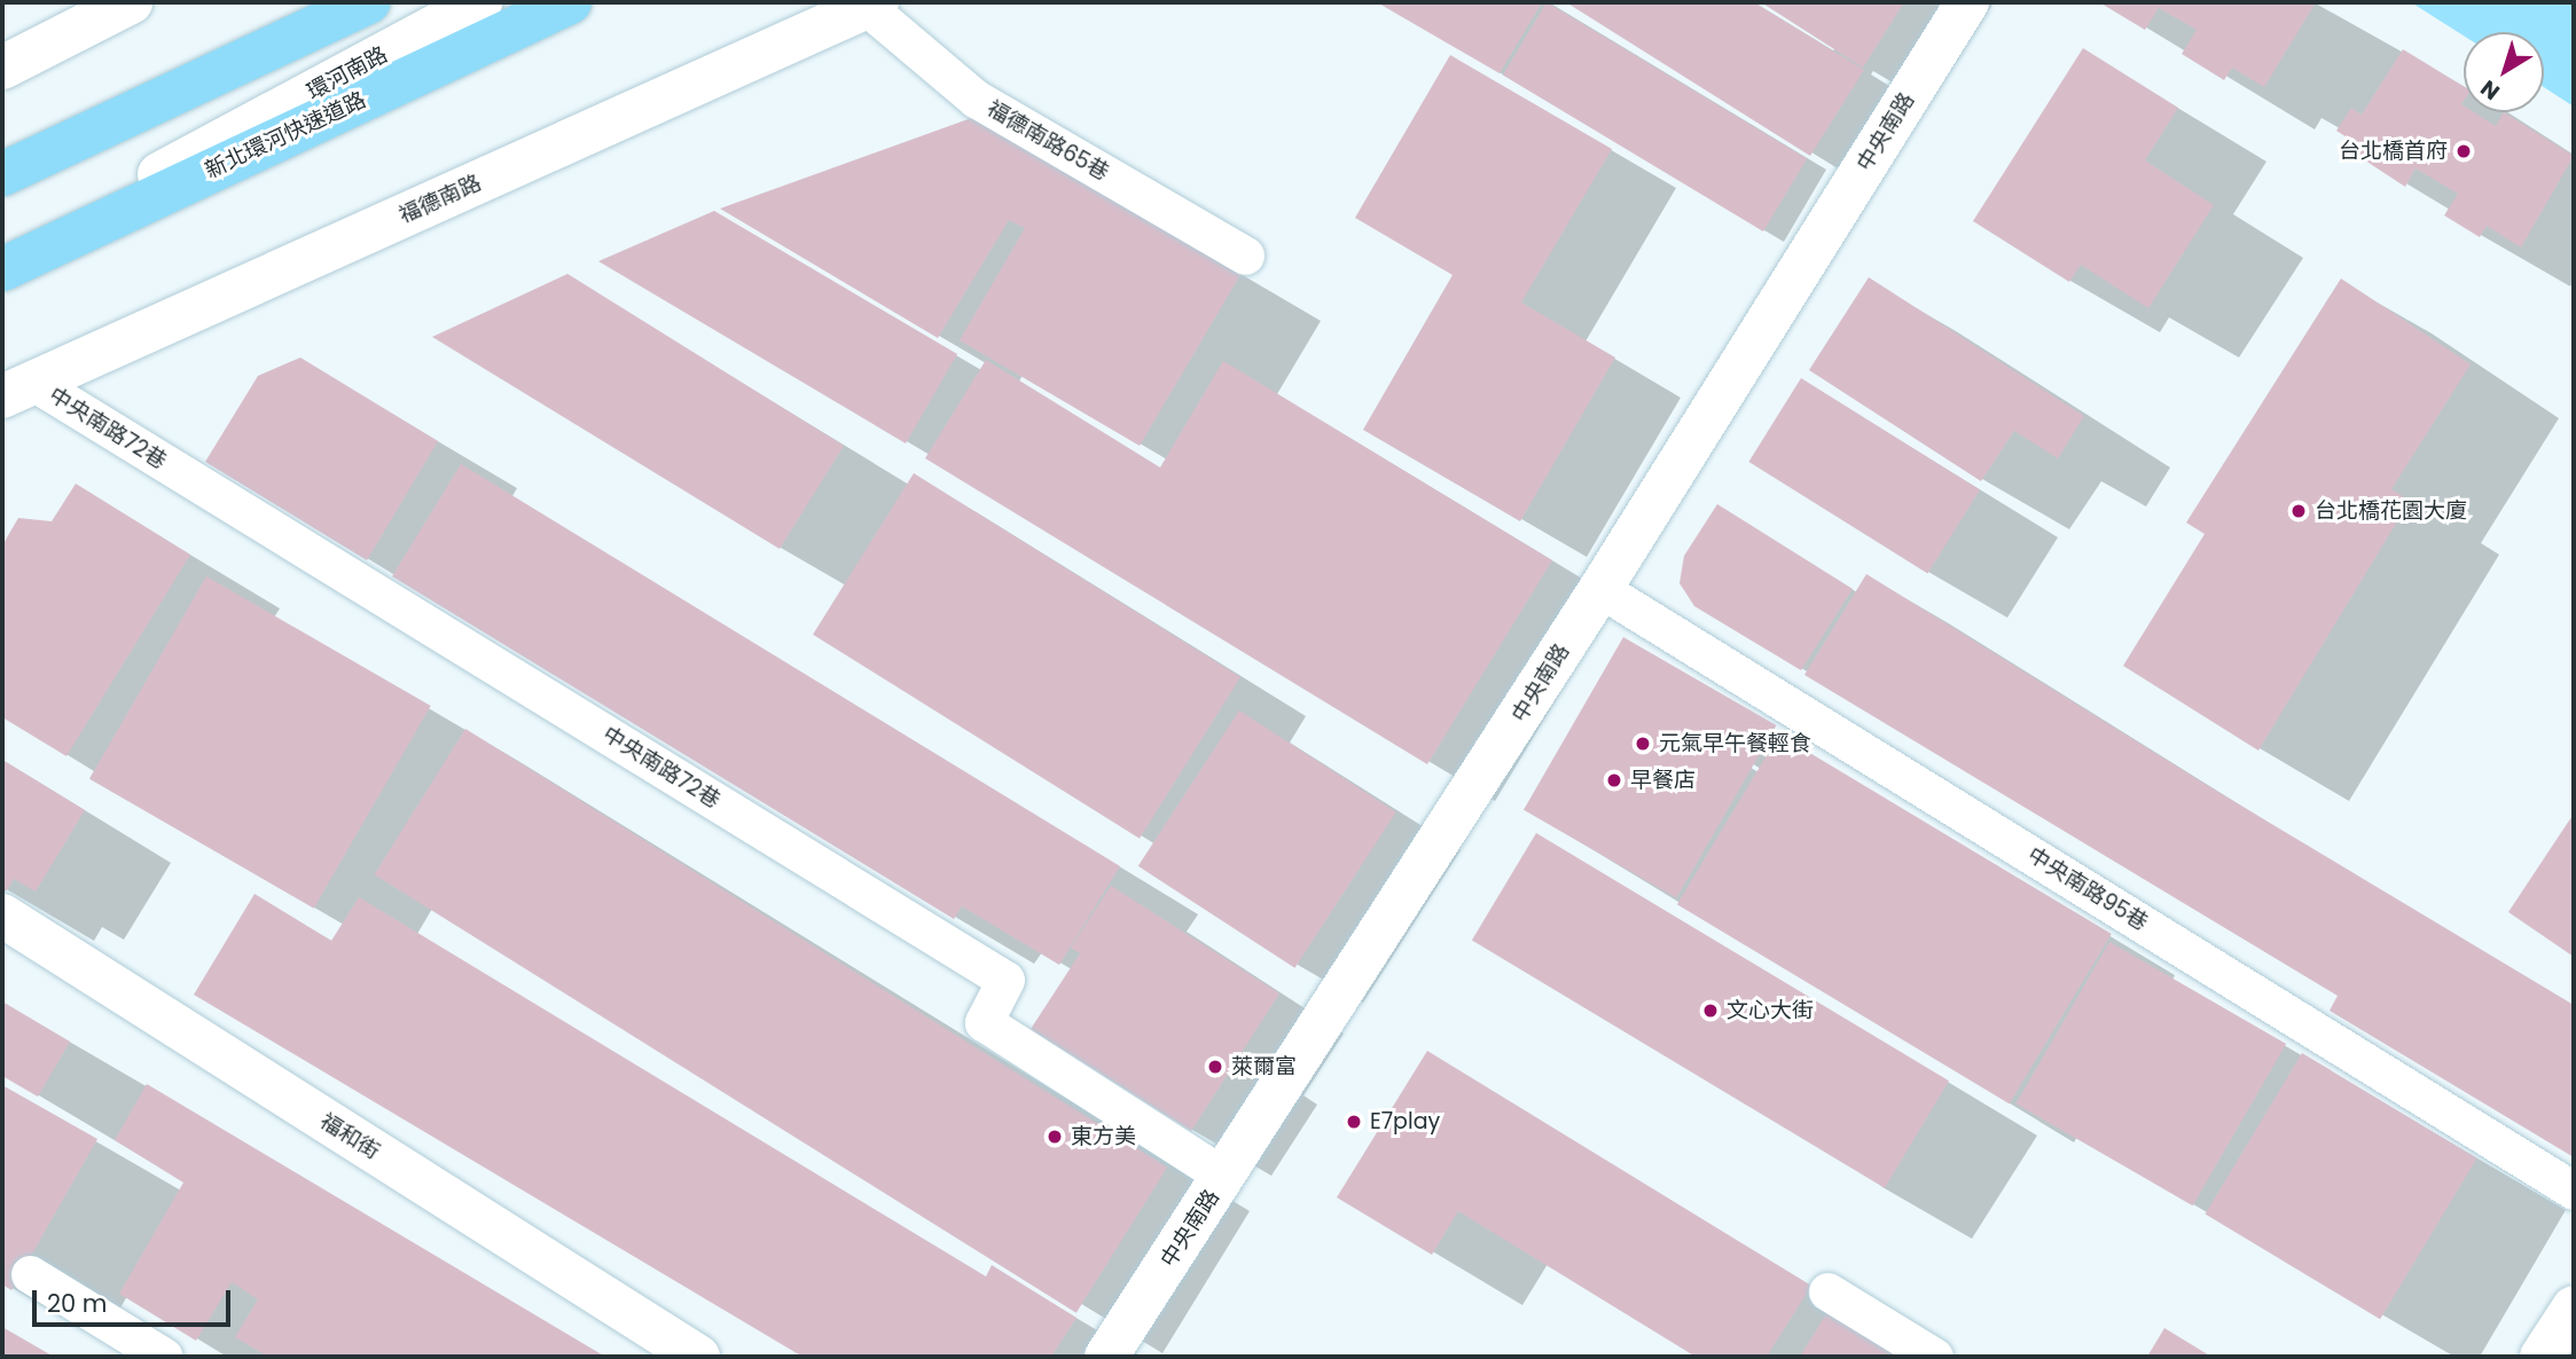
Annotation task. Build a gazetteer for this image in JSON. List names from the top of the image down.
{
  "streets": {
    "highway": ["新北環河快速道路"],
    "street": [
      "環河南路",
      "中央南路",
      "福德南路",
      "福和街"
    ],
    "lane": ["福德南路65巷", "中央南路72巷", "中央南路95巷"]
  },
  "crossings": [
    ["中央南路", "中央南路72巷"],
    ["中央南路", "中央南路95巷"],
    ["福德南路65巷", "福德南路"],
    ["福德南路", "中央南路72巷"]
  ],
  "places": [
    "台北橋首府",
    "台北橋花園大廈",
    "元氣早午餐輕食",
    "早餐店",
    "文心大街",
    "萊爾富",
    "E7play",
    "東方美"
  ],
  "scale_bar": "20 m",
  "north": "bottom left"
}
